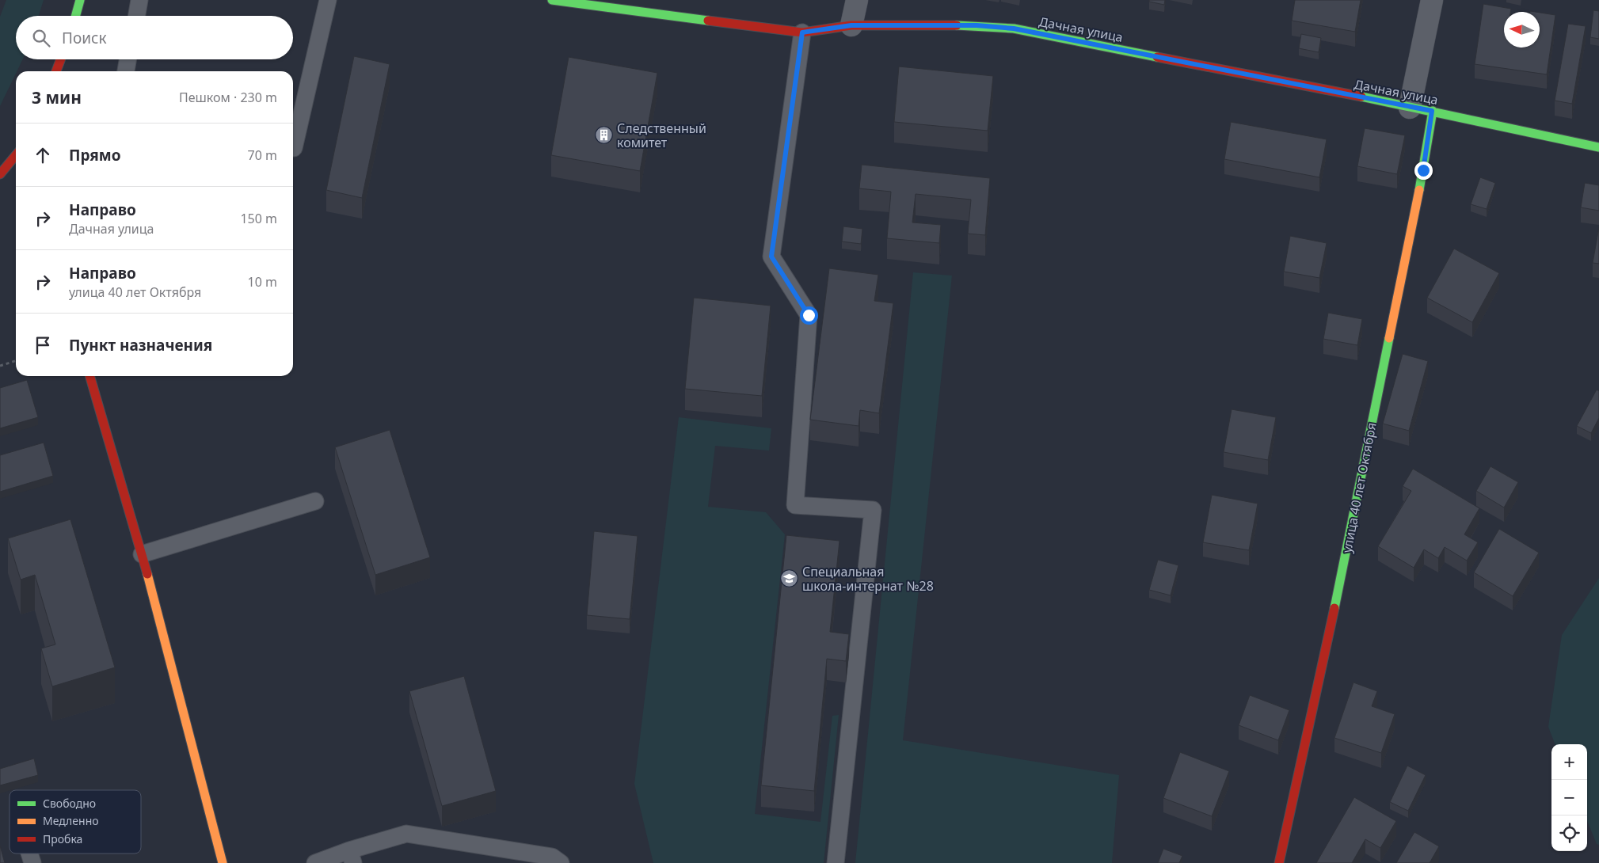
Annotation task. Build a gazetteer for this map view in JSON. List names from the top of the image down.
{
  "streets": {
    "main road": ["Дачная улица", "улица 40 лет Октября"]
  },
  "crossings": [
    ["Дачная улица", "улица 40 лет Октября"]
  ],
  "places": {
    "building": ["Следственный комитет"],
    "school or university": ["Специальная школа-интернат №28"]
  },
  "legend": ["Свободно", "Медленно", "Пробка"],
  "north": "left",
  "page": {
    "search": "Поиск",
    "heading": ["3 мин", "Пешком · 230 m"],
    "list": [
      ["Прямо", "70 m"],
      ["Направо", "Дачная улица", "150 m"],
      ["Направо", "улица 40 лет Октября", "10 m"],
      "Пункт назначения"
    ],
    "map_buttons": ["+", "−"]
  }
}
